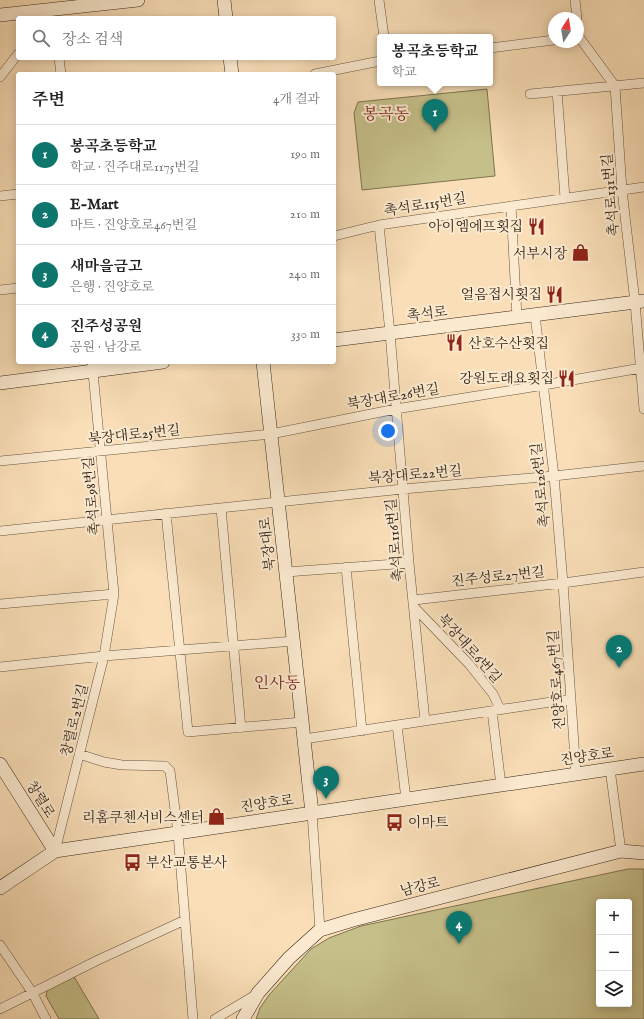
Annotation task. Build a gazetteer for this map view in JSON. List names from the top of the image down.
{
  "streets": {
    "street": [
      "촉석로131번길",
      "촉석로115번길",
      "촉석로",
      "북장대로26번길",
      "북장대로25번길",
      "북장대로22번길",
      "촉석로126번길",
      "촉석로98번길",
      "촉석로116번길",
      "북장대로",
      "진주성로27번길",
      "북장대로6번길",
      "진양호로467번길",
      "창렬로2번길",
      "진양호로",
      "창렬로",
      "남강로"
    ]
  },
  "crossings": [
    ["촉석로131번길", "촉석로115번길"],
    ["촉석로131번길", "촉석로"],
    ["촉석로115번길", "촉석로"],
    ["촉석로115번길", "촉석로116번길"],
    ["촉석로", "촉석로126번길"],
    ["촉석로", "촉석로116번길"],
    ["북장대로26번길", "북장대로25번길"],
    ["북장대로26번길", "촉석로126번길"],
    ["북장대로26번길", "촉석로116번길"],
    ["북장대로26번길", "북장대로"],
    ["북장대로25번길", "촉석로98번길"],
    ["북장대로25번길", "북장대로"],
    ["북장대로22번길", "촉석로126번길"],
    ["북장대로22번길", "촉석로98번길"],
    ["북장대로22번길", "촉석로116번길"],
    ["북장대로22번길", "북장대로"],
    ["촉석로126번길", "진주성로27번길"],
    ["촉석로126번길", "진양호로467번길"],
    ["촉석로98번길", "창렬로2번길"],
    ["촉석로116번길", "진주성로27번길"],
    ["촉석로116번길", "북장대로6번길"],
    ["북장대로", "진양호로"],
    ["진주성로27번길", "북장대로6번길"],
    ["진주성로27번길", "진양호로467번길"],
    ["북장대로6번길", "진양호로"],
    ["진양호로467번길", "진양호로"],
    ["창렬로2번길", "진양호로"],
    ["창렬로2번길", "창렬로"],
    ["진양호로", "창렬로"]
  ],
  "districts": ["봉곡동", "인사동"],
  "places": {
    "restaurant": [
      "아이엠에프횟집",
      "얼음접시횟집",
      "산호수산횟집",
      "강원도래요횟집"
    ],
    "shop": ["서부시장", "리홈쿠첸서비스센터"],
    "bus stop": ["이마트", "부산교통본사"]
  },
  "north": "top",
  "page": {
    "search": "장소 검색",
    "popup": ["봉곡초등학교", "학교"],
    "heading": ["주변", "4개 결과"],
    "pins": [
      "1",
      "2",
      "3",
      "4"
    ],
    "list": [
      {
        "mark": "1",
        "name": "봉곡초등학교",
        "note": "학교 · 진주대로1175번길",
        "value": "190 m"
      },
      {
        "mark": "2",
        "name": "E-Mart",
        "note": "마트 · 진양호로467번길",
        "value": "210 m"
      },
      {
        "mark": "3",
        "name": "새마을금고",
        "note": "은행 · 진양호로",
        "value": "240 m"
      },
      {
        "mark": "4",
        "name": "진주성공원",
        "note": "공원 · 남강로",
        "value": "330 m"
      }
    ],
    "map_buttons": ["+", "−"]
  }
}
